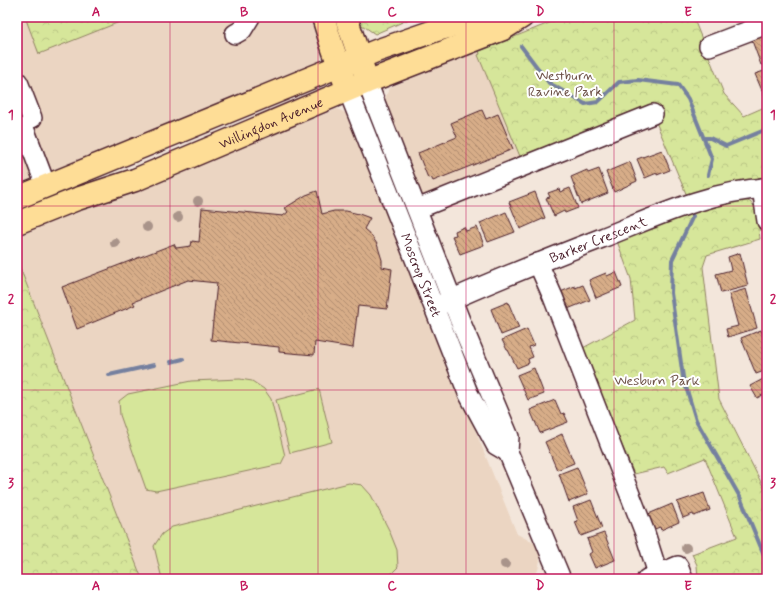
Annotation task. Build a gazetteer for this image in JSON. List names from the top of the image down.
{
  "streets": {
    "main road": ["Willingdon Avenue"],
    "street": ["Barker Crescent", "Moscrop Street"]
  },
  "crossings": [
    ["Willingdon Avenue", "Moscrop Street"],
    ["Barker Crescent", "Moscrop Street"]
  ],
  "parks": ["Westburn Ravine Park", "Wesburn Park"],
  "grid": {
    "columns": [
      "A",
      "B",
      "C",
      "D",
      "E"
    ],
    "rows": ["1", "2", "3"]
  }
}
